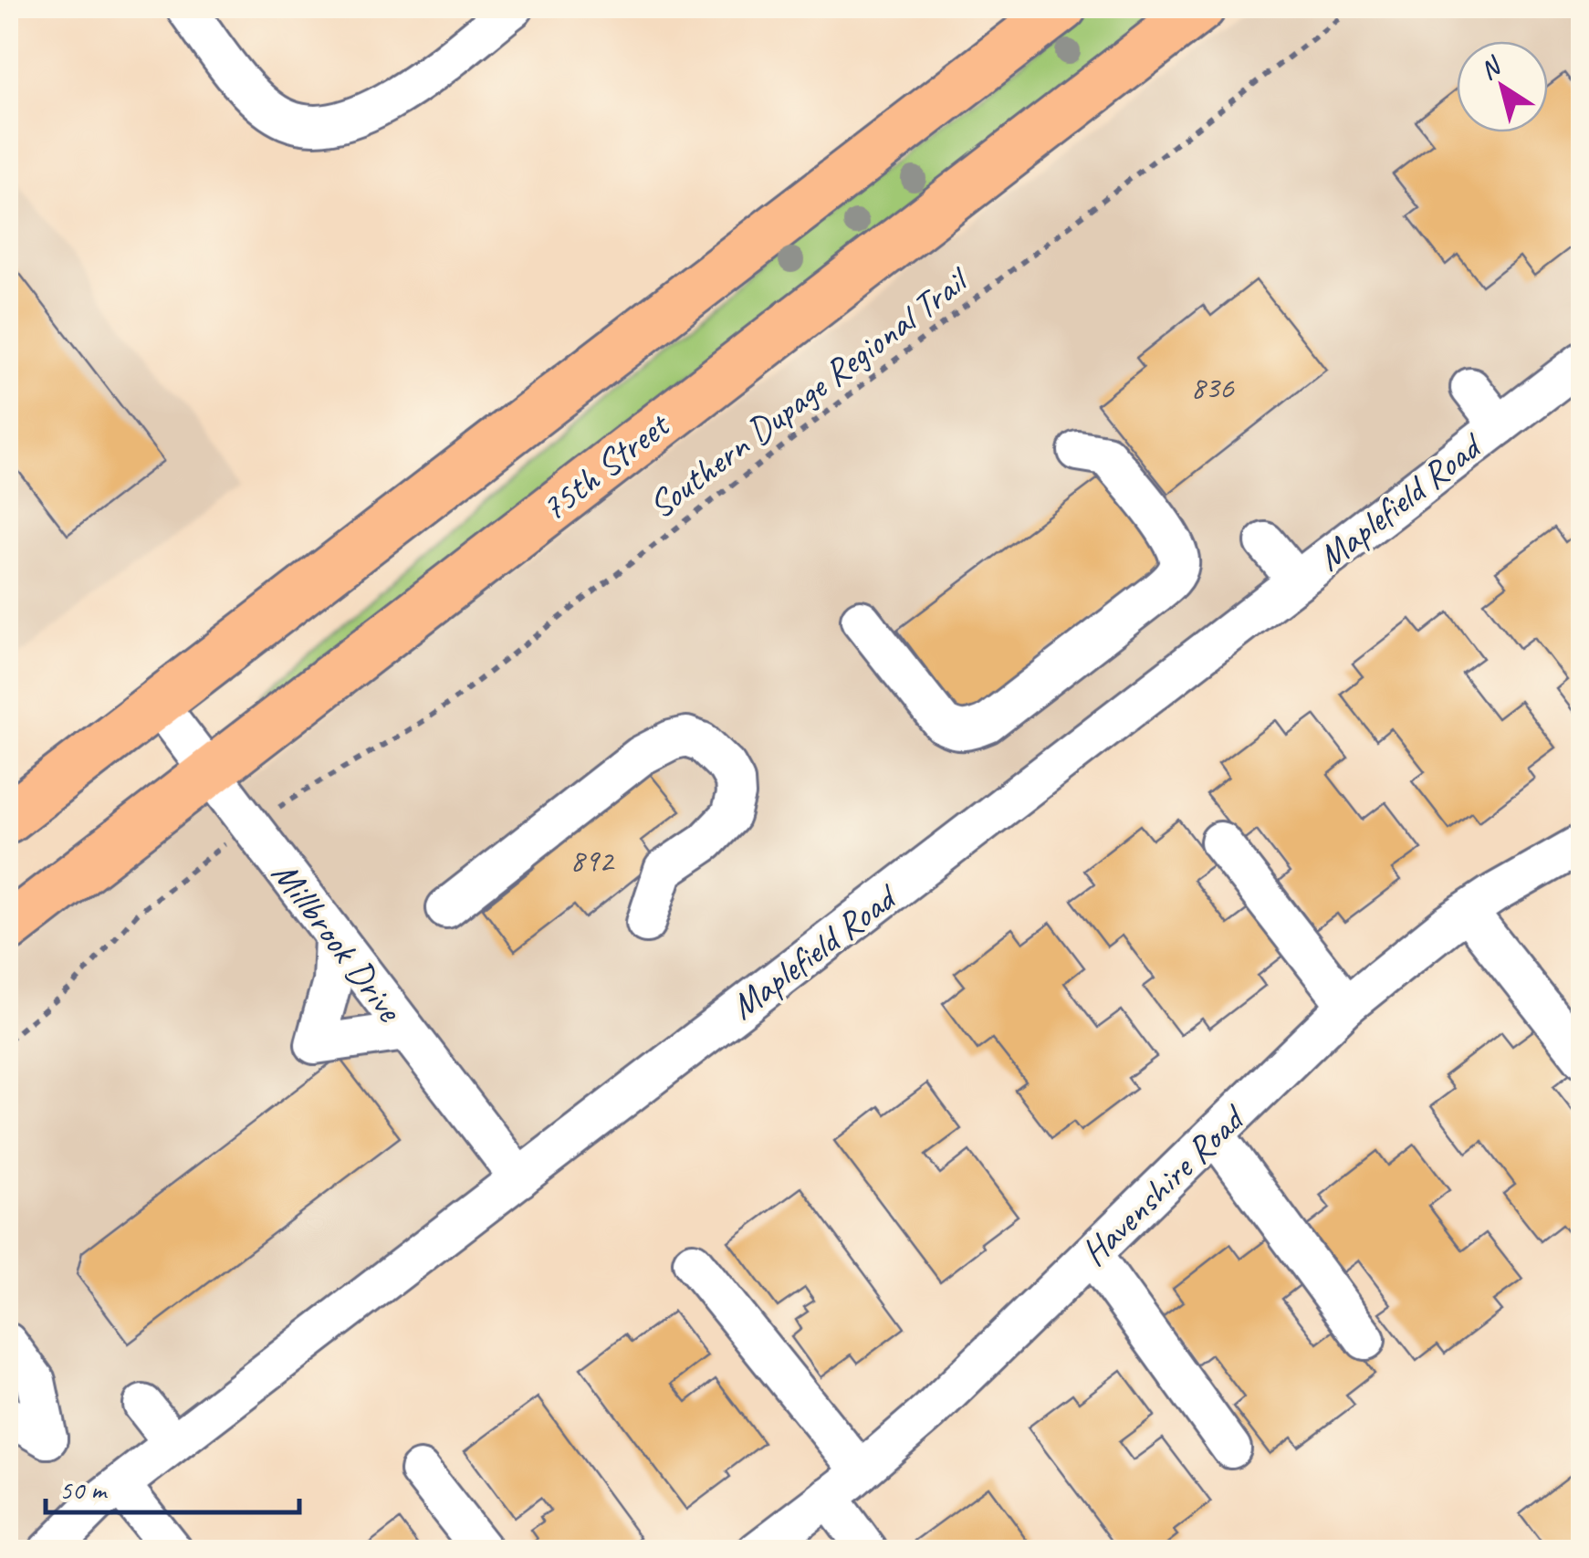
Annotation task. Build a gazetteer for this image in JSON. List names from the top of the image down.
{
  "streets": {
    "main road": ["75th Street"],
    "street": ["Maplefield Road", "Millbrook Drive", "Havenshire Road"],
    "path": ["Southern Dupage Regional Trail"]
  },
  "crossings": [
    ["75th Street", "Millbrook Drive"],
    ["Maplefield Road", "Millbrook Drive"]
  ],
  "house_numbers": ["836", "892"],
  "scale_bar": "50 m",
  "north": "top left"
}
